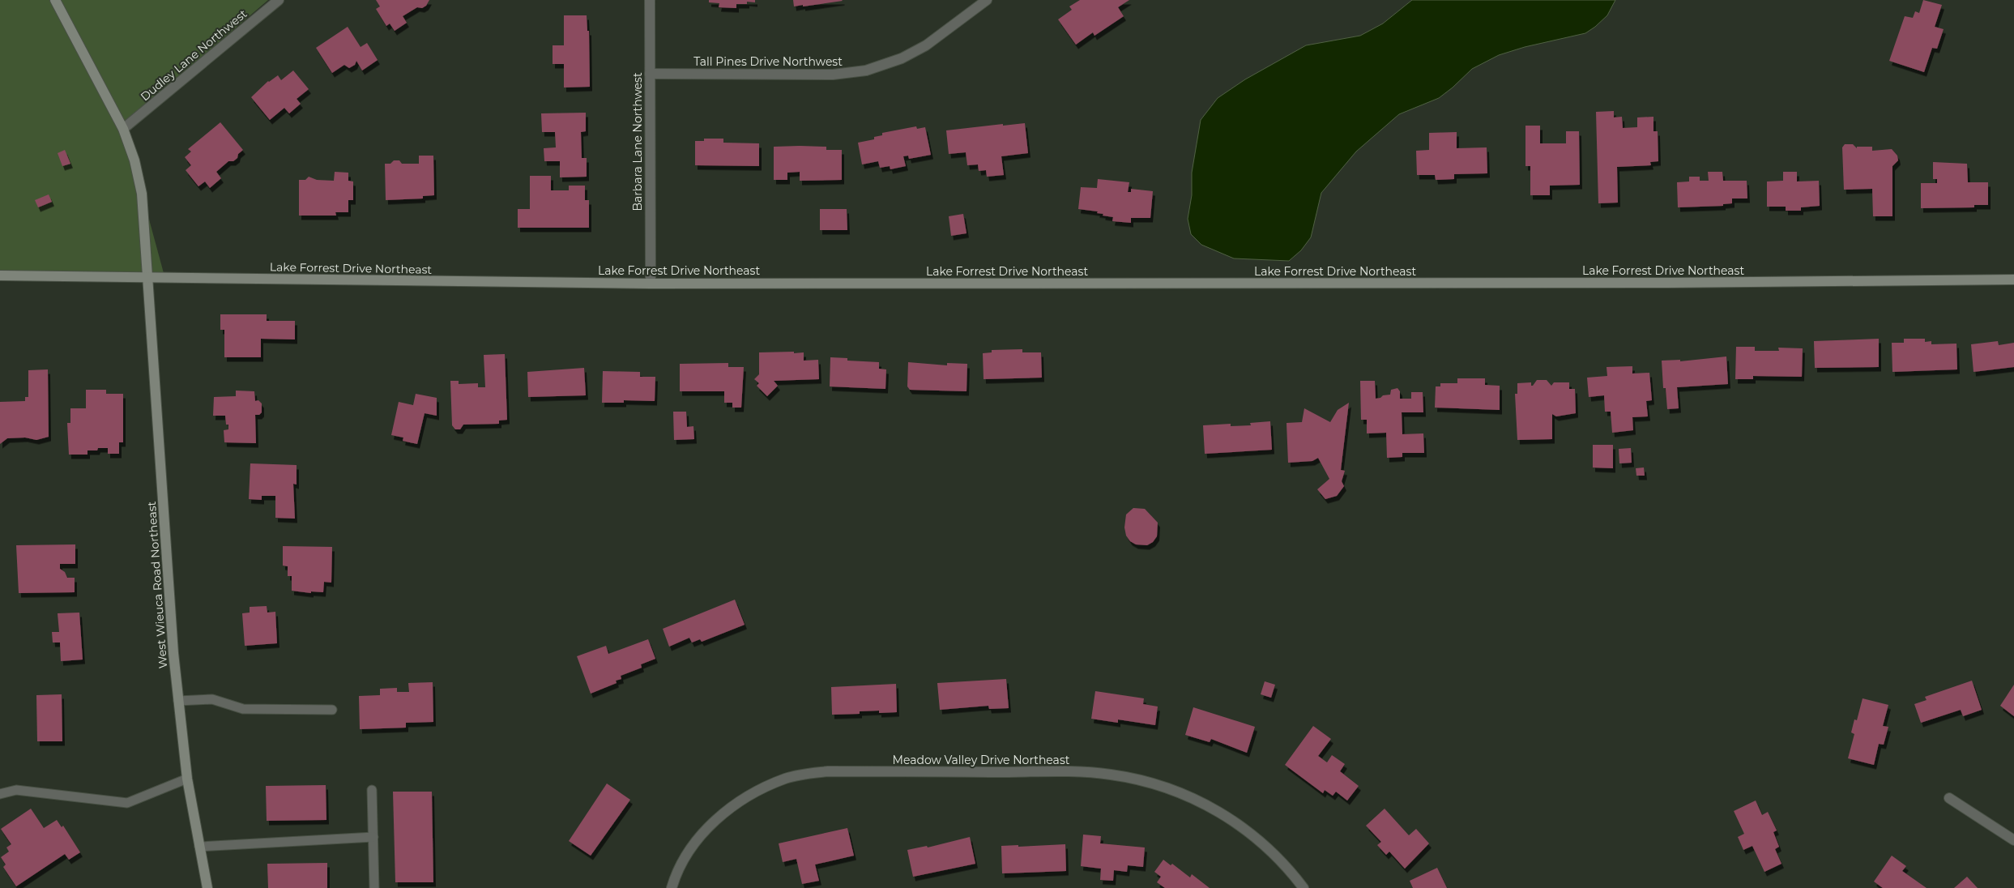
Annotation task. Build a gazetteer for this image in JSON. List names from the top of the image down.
{
  "streets": {
    "street": [
      "Dudley Lane Northwest",
      "Tall Pines Drive Northwest",
      "Barbara Lane Northwest",
      "Lake Forrest Drive Northeast",
      "West Wieuca Road Northeast",
      "Meadow Valley Drive Northeast"
    ]
  },
  "crossings": [
    ["Dudley Lane Northwest", "West Wieuca Road Northeast"],
    ["Tall Pines Drive Northwest", "Barbara Lane Northwest"],
    ["Barbara Lane Northwest", "Lake Forrest Drive Northeast"],
    ["Lake Forrest Drive Northeast", "West Wieuca Road Northeast"]
  ]
}
